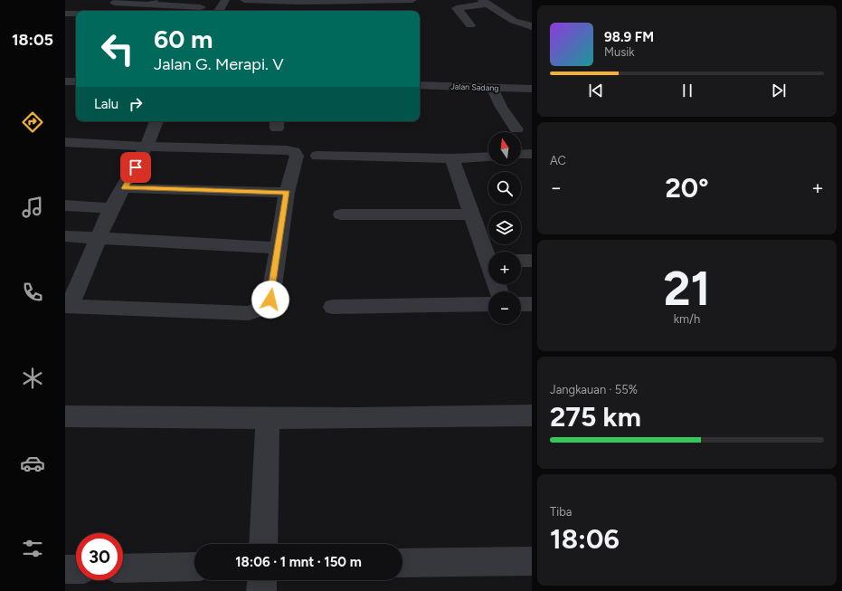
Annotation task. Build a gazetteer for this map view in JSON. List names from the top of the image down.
{
  "streets": {
    "street": ["Jalan Sadang"]
  },
  "north": "top",
  "page": {
    "tabs": "18:05",
    "turn": ["60 m", "Jalan G. Merapi. V"],
    "song": ["98.9 FM", "Musik"],
    "then": "Lalu",
    "tile": [
      "AC",
      ["21", "km/h"],
      ["Jangkauan · 55%", "275 km"],
      ["Tiba", "18:06"]
    ],
    "map_buttons": ["+", "−"],
    "heat": ["−", "20°", "+"],
    "limit": "30",
    "trip": "18:06 · 1 mnt · 150 m"
  }
}
